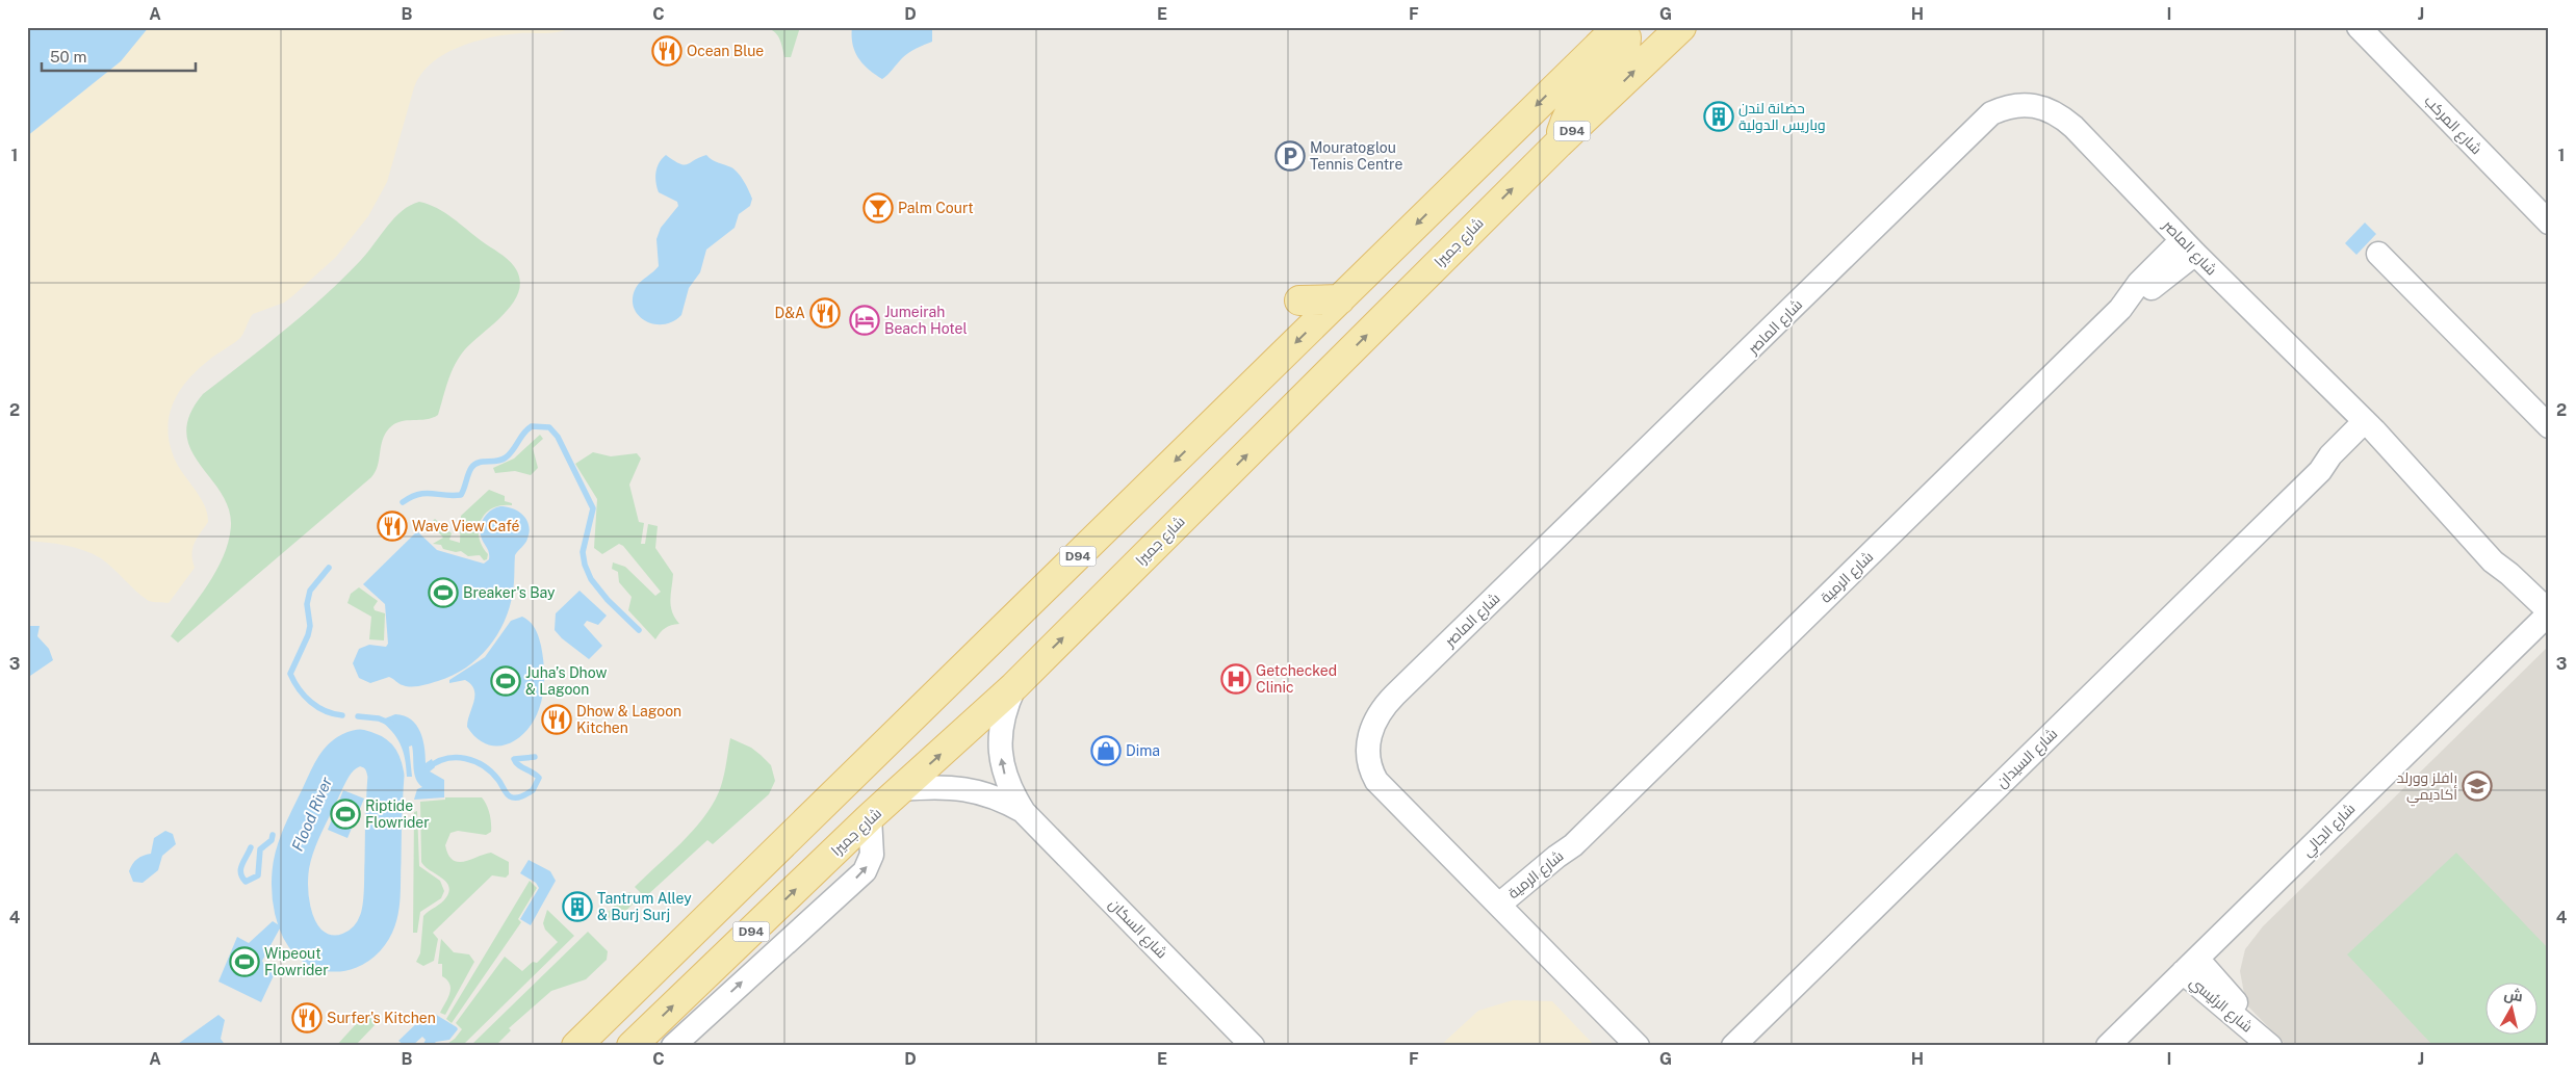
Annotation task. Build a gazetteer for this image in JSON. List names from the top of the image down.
{
  "streets": {
    "main road": ["D94", "شارع جميرا"],
    "street": [
      "شارع المركب",
      "شارع الماصر",
      "شارع الرمية",
      "شارع السيدان",
      "شارع الجالي",
      "شارع السكان",
      "شارع الرئيسي"
    ]
  },
  "crossings": [
    ["شارع جميرا", "شارع السكان"],
    ["شارع الماصر", "شارع الرمية"],
    ["شارع الماصر", "شارع السيدان"],
    ["شارع الماصر", "شارع الجالي"],
    ["شارع الجالي", "شارع الرئيسي"]
  ],
  "water": ["Flood River"],
  "places": {
    "restaurant": [
      "Ocean Blue",
      "D&A",
      "Wave View Café",
      "Dhow & Lagoon Kitchen",
      "Surfer's Kitchen"
    ],
    "building": ["حضانة لندن وباريس الدولية", "Tantrum Alley & Burj Surj"],
    "parking": ["Mouratoglou Tennis Centre"],
    "bar": ["Palm Court"],
    "hotel": ["Jumeirah Beach Hotel"],
    "sports": [
      "Breaker's Bay",
      "Juha’s Dhow & Lagoon",
      "Riptide Flowrider",
      "Wipeout Flowrider"
    ],
    "hospital": ["Getchecked Clinic"],
    "shop": ["Dima"],
    "school or university": ["رافلز وورلد أكاديمي"]
  },
  "scale_bar": "50 m",
  "north": "top",
  "grid": {
    "columns": [
      "A",
      "B",
      "C",
      "D",
      "E",
      "F",
      "G",
      "H",
      "I",
      "J"
    ],
    "rows": [
      "1",
      "2",
      "3",
      "4"
    ]
  }
}
